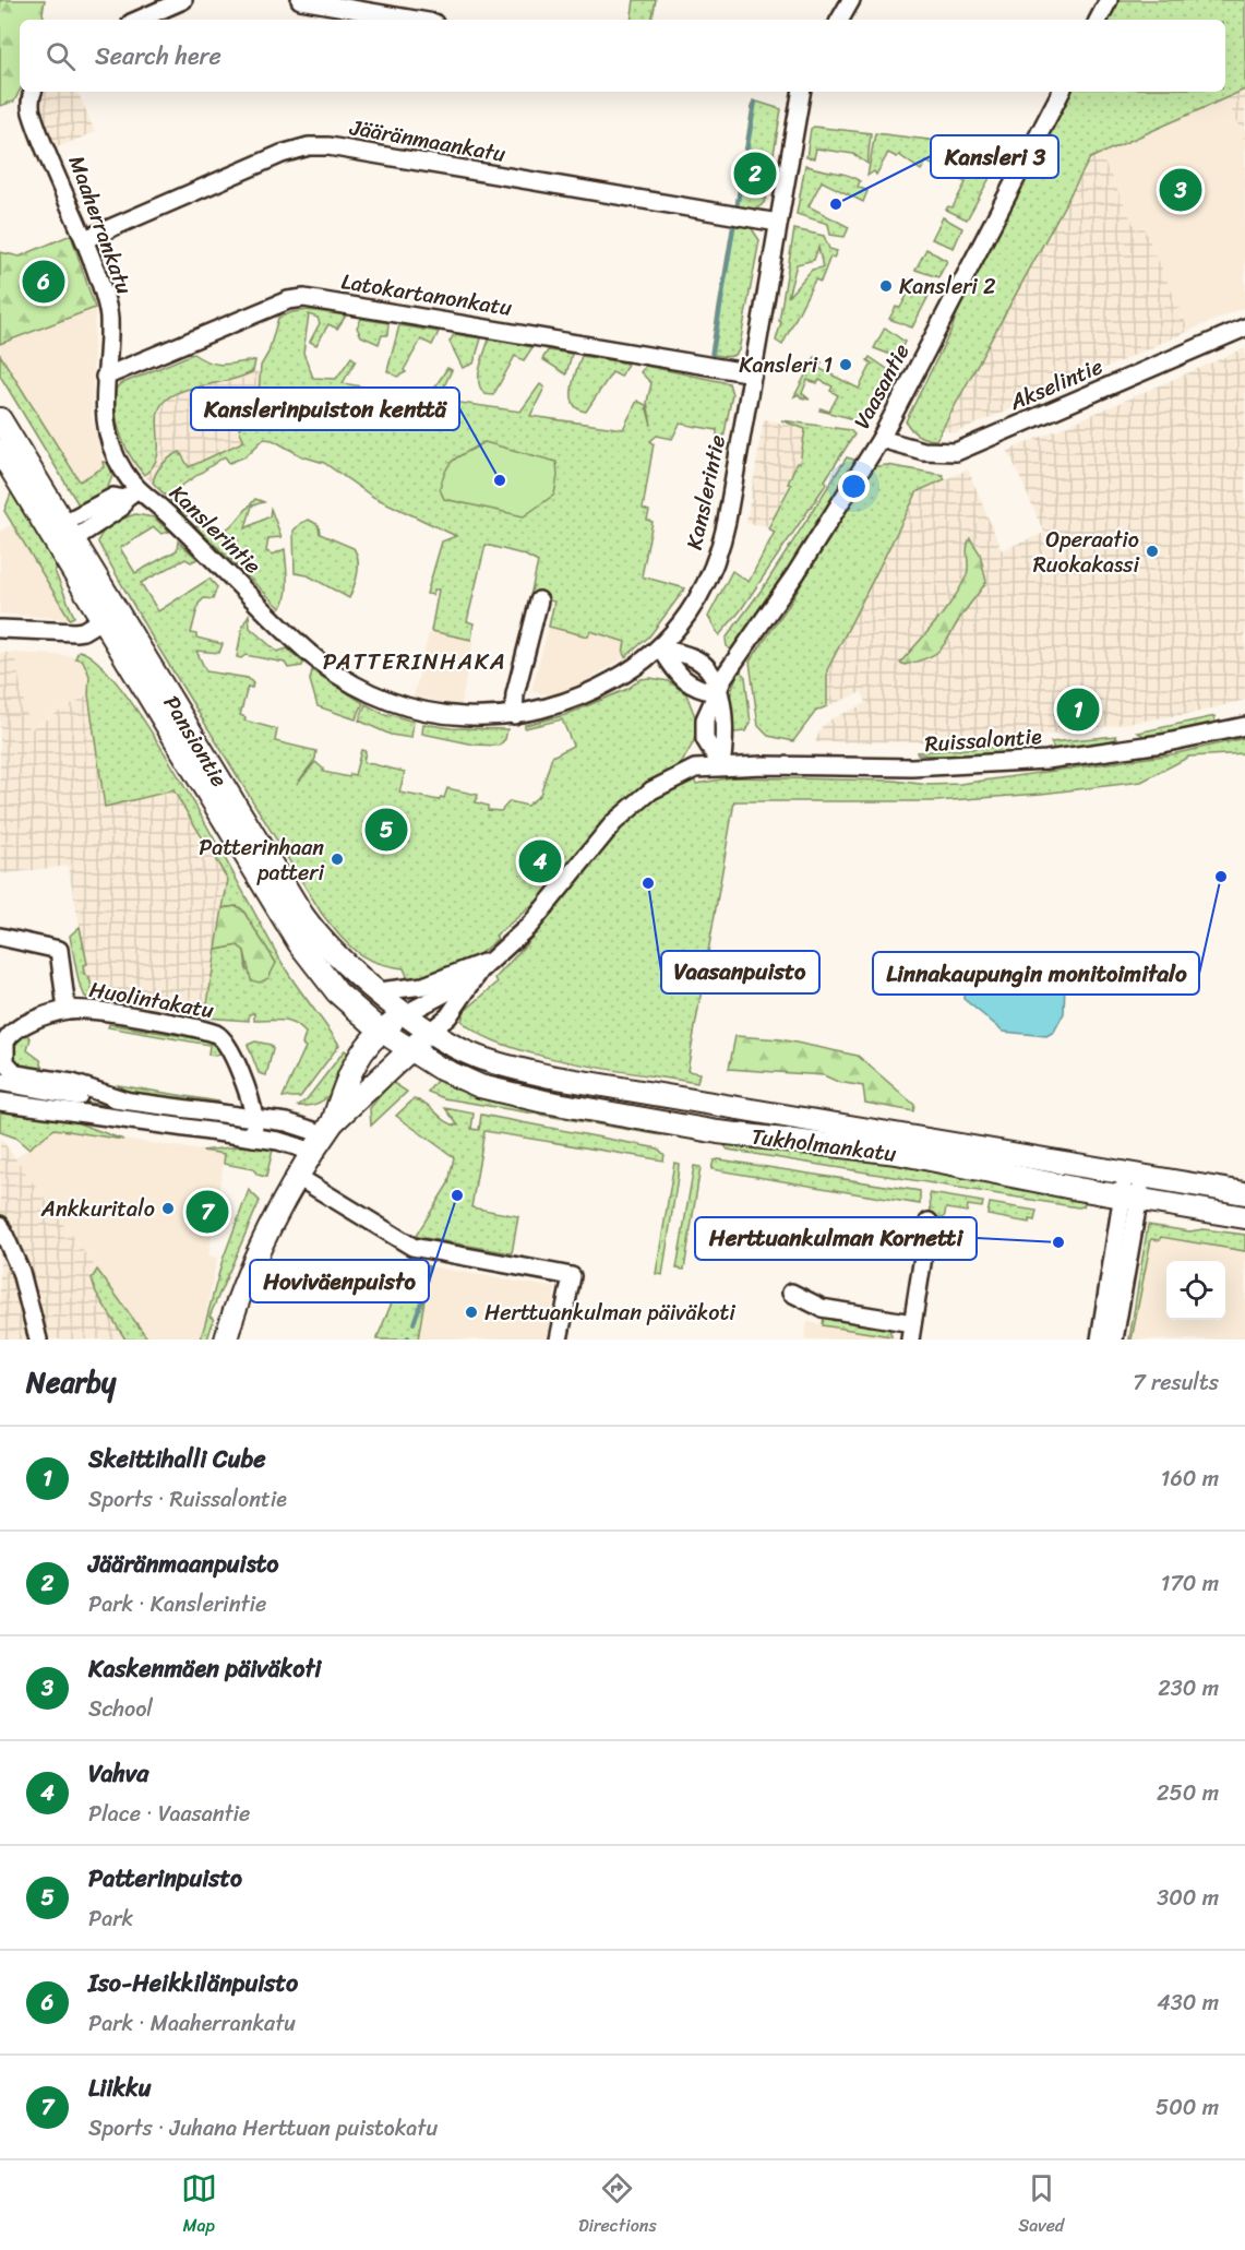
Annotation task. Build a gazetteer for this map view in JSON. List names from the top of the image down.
{
  "streets": {
    "main road": ["Pansiontie", "Tukholmankatu"],
    "street": [
      "Jääränmaankatu",
      "Maaherrankatu",
      "Latokartanonkatu",
      "Akselintie",
      "Vaasantie",
      "Kanslerintie",
      "Ruissalontie",
      "Huolintakatu"
    ]
  },
  "crossings": [
    ["Jääränmaankatu", "Maaherrankatu"],
    ["Jääränmaankatu", "Kanslerintie"],
    ["Maaherrankatu", "Latokartanonkatu"],
    ["Maaherrankatu", "Kanslerintie"],
    ["Latokartanonkatu", "Kanslerintie"],
    ["Akselintie", "Vaasantie"],
    ["Vaasantie", "Ruissalontie"],
    ["Pansiontie", "Tukholmankatu"]
  ],
  "districts": ["PATTERINHAKA"],
  "places": [
    "Kansleri 3",
    "Kansleri 2",
    "Kansleri 1",
    "Kanslerinpuiston kenttä",
    "Operaatio Ruokakassi",
    "Patterinhaan patteri",
    "Linnakaupungin monitoimitalo",
    "Vaasanpuisto",
    "Hoviväenpuisto",
    "Ankkuritalo",
    "Herttuankulman Kornetti",
    "Herttuankulman päiväkoti"
  ],
  "page": {
    "search": "Search here",
    "pins": [
      "2",
      "3",
      "6",
      "1",
      "5",
      "4",
      "7"
    ],
    "heading": ["Nearby", "7 results"],
    "list": [
      {
        "mark": "1",
        "name": "Skeittihalli Cube",
        "note": "Sports · Ruissalontie",
        "value": "160 m"
      },
      {
        "mark": "2",
        "name": "Jääränmaanpuisto",
        "note": "Park · Kanslerintie",
        "value": "170 m"
      },
      {
        "mark": "3",
        "name": "Kaskenmäen päiväkoti",
        "note": "School",
        "value": "230 m"
      },
      {
        "mark": "4",
        "name": "Vahva",
        "note": "Place · Vaasantie",
        "value": "250 m"
      },
      {
        "mark": "5",
        "name": "Patterinpuisto",
        "note": "Park",
        "value": "300 m"
      },
      {
        "mark": "6",
        "name": "Iso-Heikkilänpuisto",
        "note": "Park · Maaherrankatu",
        "value": "430 m"
      },
      {
        "mark": "7",
        "name": "Liikku",
        "note": "Sports · Juhana Herttuan puistokatu",
        "value": "500 m"
      }
    ],
    "nav": ["Map", "Directions", "Saved"]
  }
}
